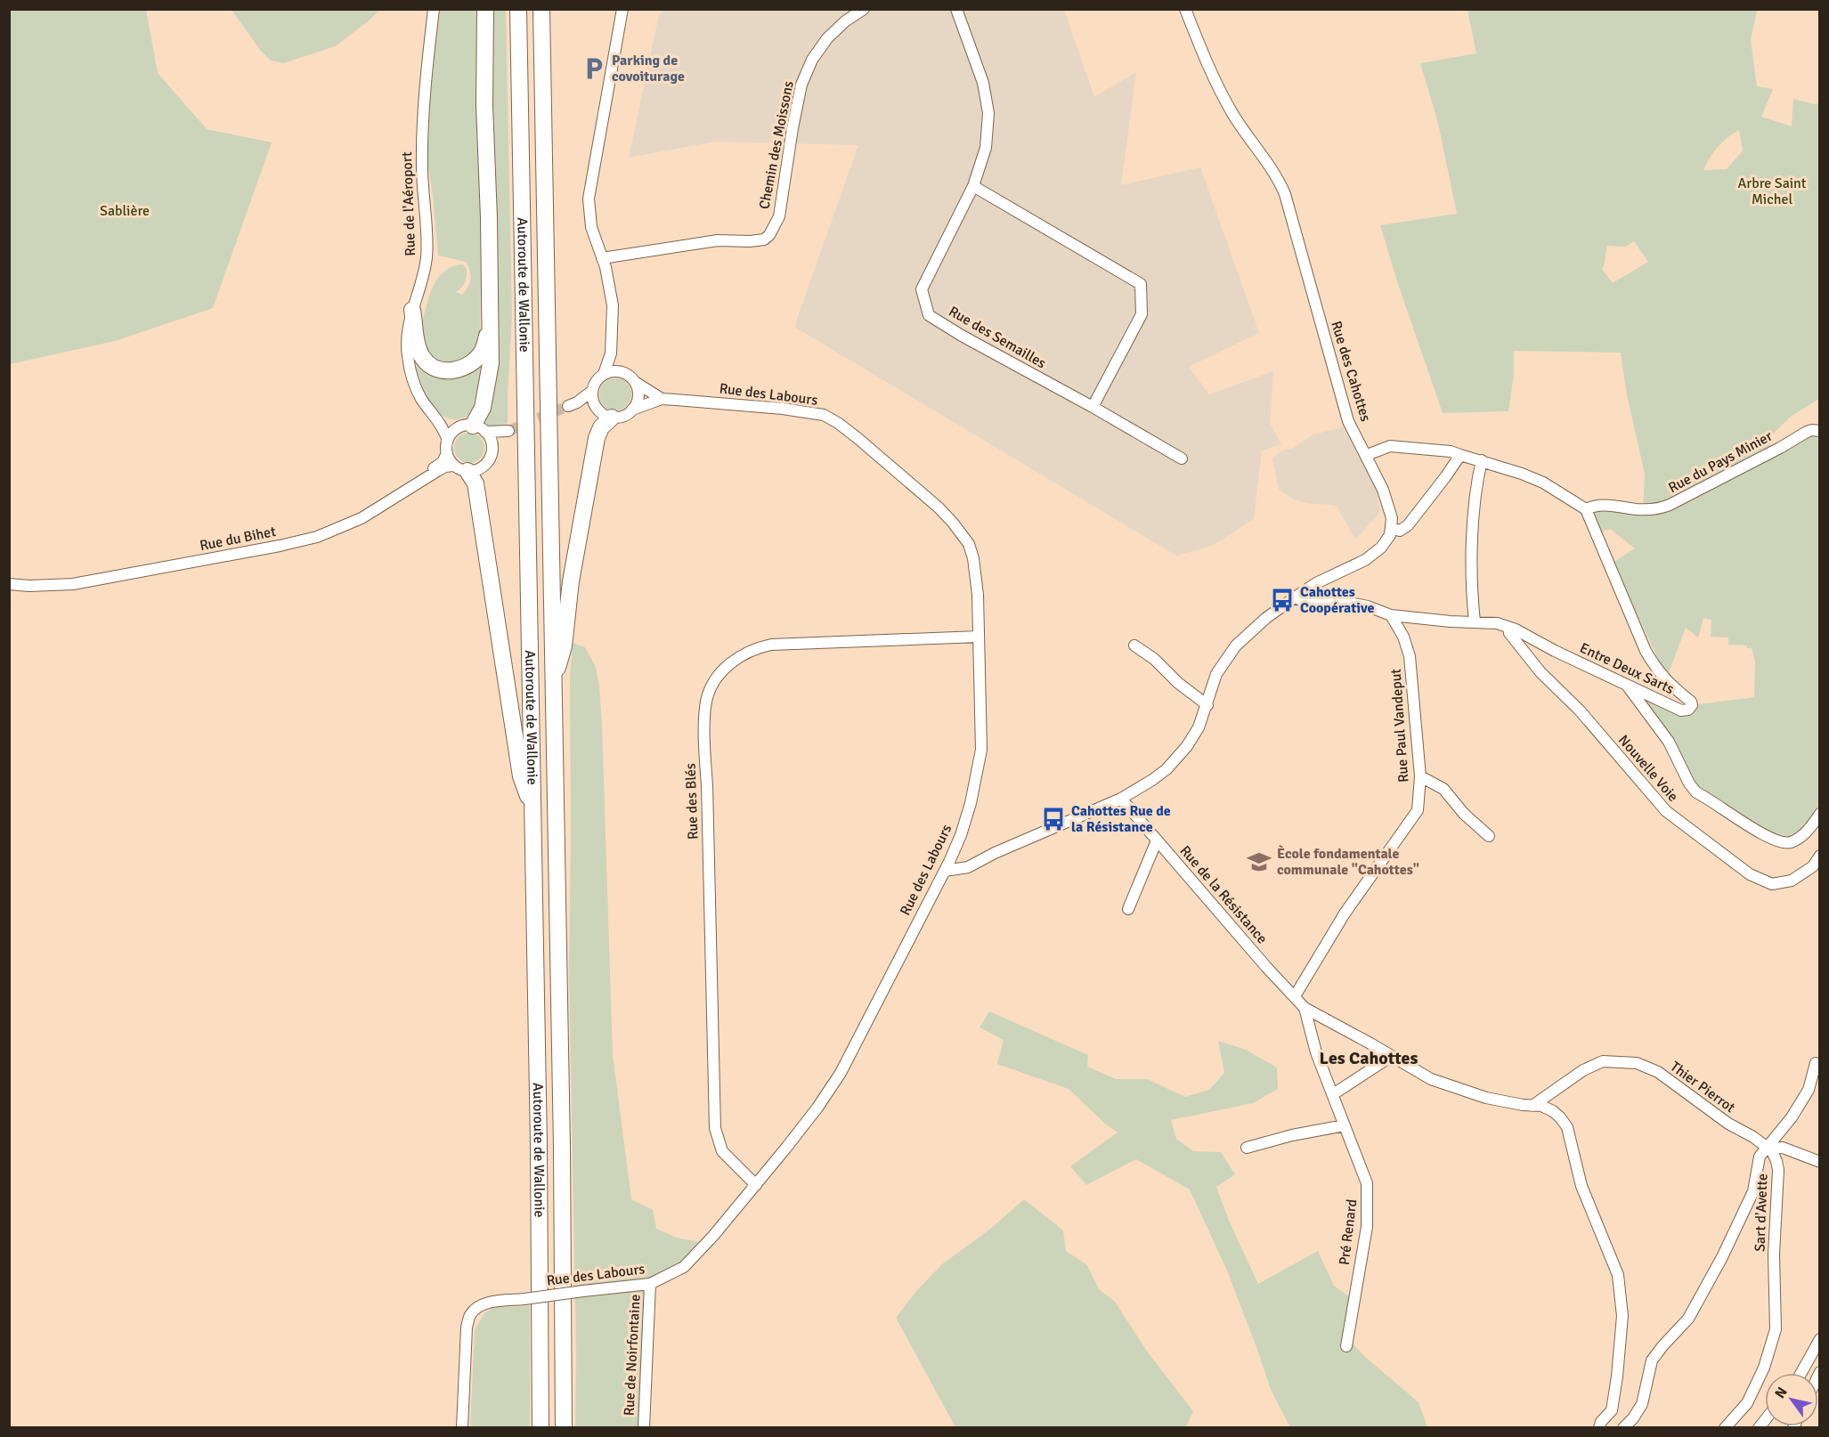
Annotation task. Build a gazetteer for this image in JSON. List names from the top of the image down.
{
  "streets": {
    "highway": ["Autoroute de Wallonie"],
    "street": [
      "Chemin des Moissons",
      "Rue de l'Aéroport",
      "Rue des Semailles",
      "Rue des Cahottes",
      "Rue des Labours",
      "Rue du Pays Minier",
      "Rue du Bihet",
      "Entre Deux Sarts",
      "Rue Paul Vandeput",
      "Nouvelle Voie",
      "Rue des Blés",
      "Rue de la Résistance",
      "Thier Pierrot",
      "Sart d'Avette",
      "Pré Renard",
      "Rue de Noirfontaine"
    ]
  },
  "crossings": [
    ["Rue de l'Aéroport", "Rue du Bihet"],
    ["Rue des Labours", "Rue des Blés"],
    ["Rue des Labours", "Rue de Noirfontaine"],
    ["Rue du Pays Minier", "Entre Deux Sarts"],
    ["Entre Deux Sarts", "Rue Paul Vandeput"],
    ["Entre Deux Sarts", "Nouvelle Voie"],
    ["Rue Paul Vandeput", "Rue de la Résistance"],
    ["Rue de la Résistance", "Pré Renard"],
    ["Thier Pierrot", "Sart d'Avette"]
  ],
  "districts": ["Les Cahottes"],
  "parks": ["Arbre Saint Michel", "Sablière"],
  "places": {
    "parking": ["Parking de covoiturage"],
    "bus stop": ["Cahottes Coopérative", "Cahottes Rue de la Résistance"],
    "school or university": ["Ècole fondamentale communale \"Cahottes\""]
  },
  "north": "top left"
}
